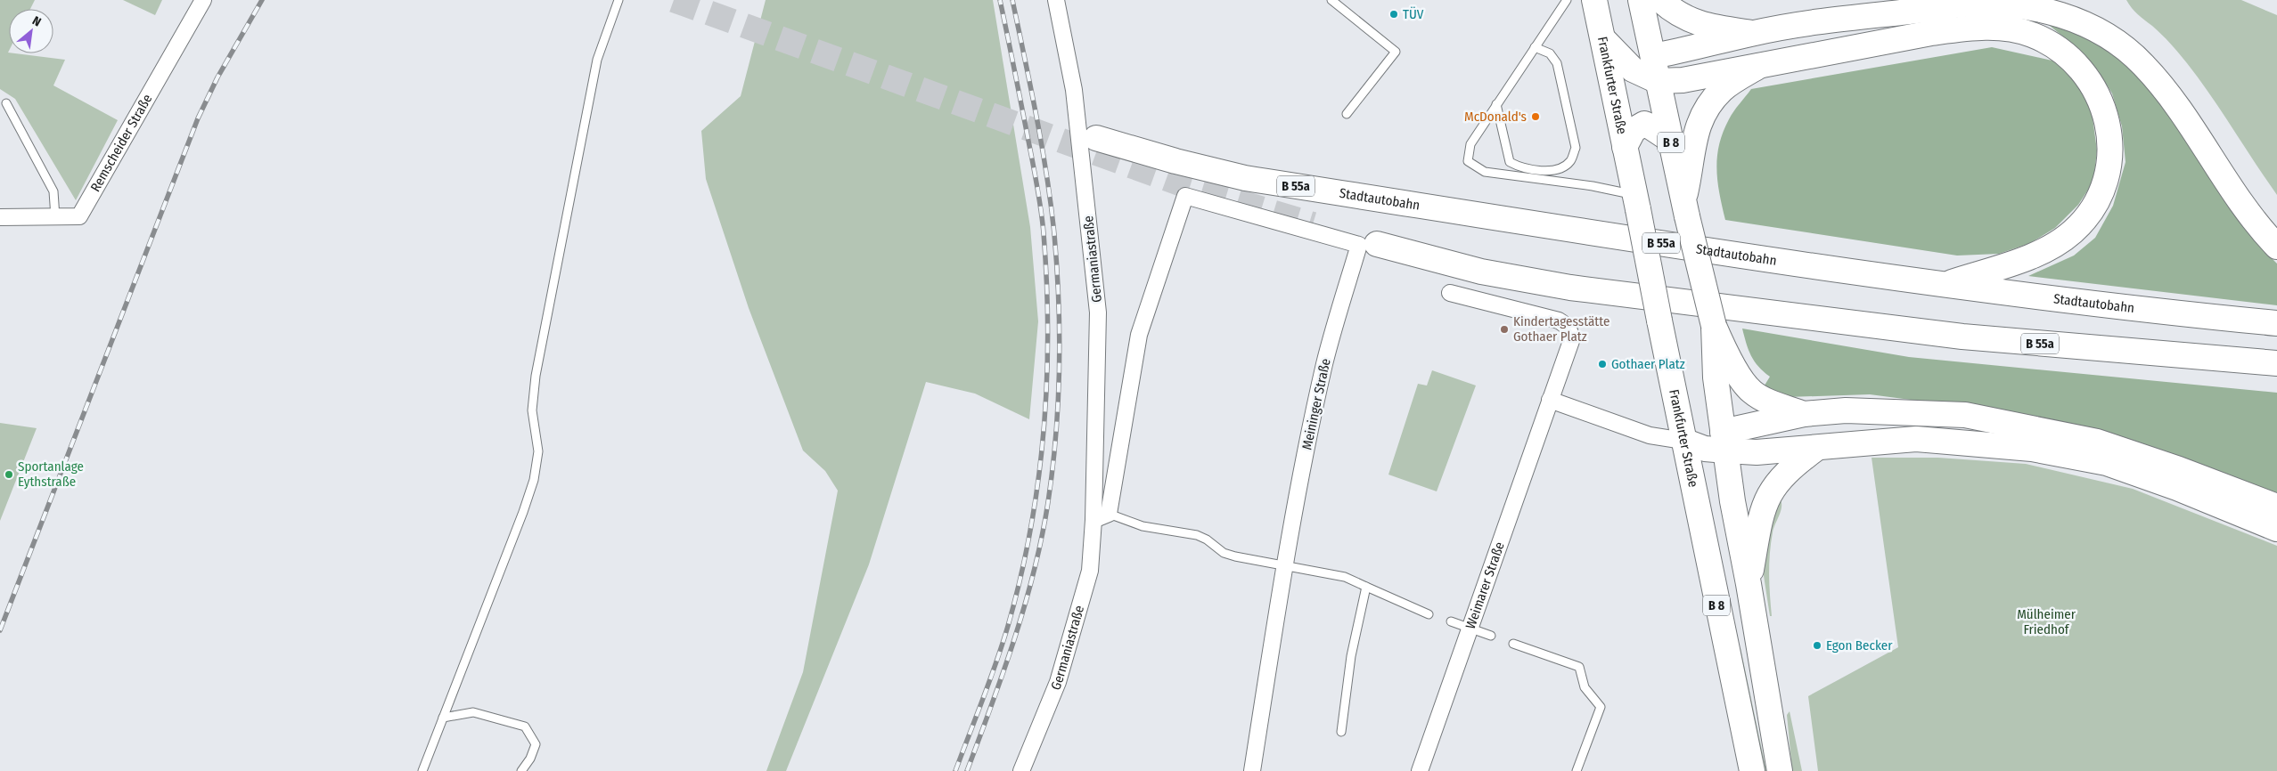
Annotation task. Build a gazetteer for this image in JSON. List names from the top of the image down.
{
  "streets": {
    "main road": [
      "Frankfurter Straße",
      "B 8",
      "B 55a",
      "Stadtautobahn"
    ],
    "street": [
      "Remscheider Straße",
      "Germaniastraße",
      "Meininger Straße",
      "Weimarer Straße"
    ]
  },
  "parks": ["Mülheimer Friedhof"],
  "places": [
    "TÜV",
    "McDonald's",
    "Kindertagesstätte Gothaer Platz",
    "Gothaer Platz",
    "Sportanlage Eythstraße",
    "Egon Becker"
  ],
  "north": "top right"
}
